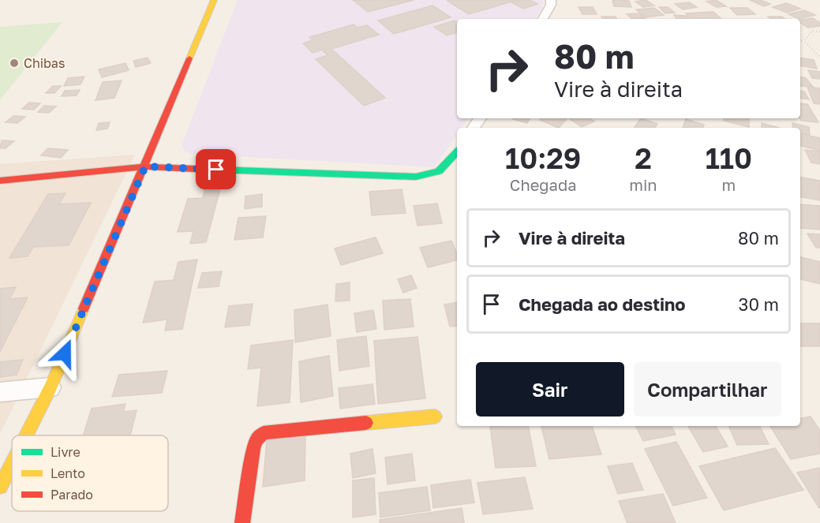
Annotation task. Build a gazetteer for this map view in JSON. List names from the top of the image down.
{
  "places": ["Chibas"],
  "legend": ["Livre", "Lento", "Parado"],
  "page": {
    "turn": ["80 m", "Vire à direita"],
    "eta": [
      "10:29",
      "Chegada",
      "2",
      "min",
      "110",
      "m"
    ],
    "list": [
      {
        "name": "Vire à direita",
        "value": "80 m"
      },
      {
        "name": "Chegada ao destino",
        "value": "30 m"
      }
    ],
    "buttons": ["Sair", "Compartilhar"]
  }
}
